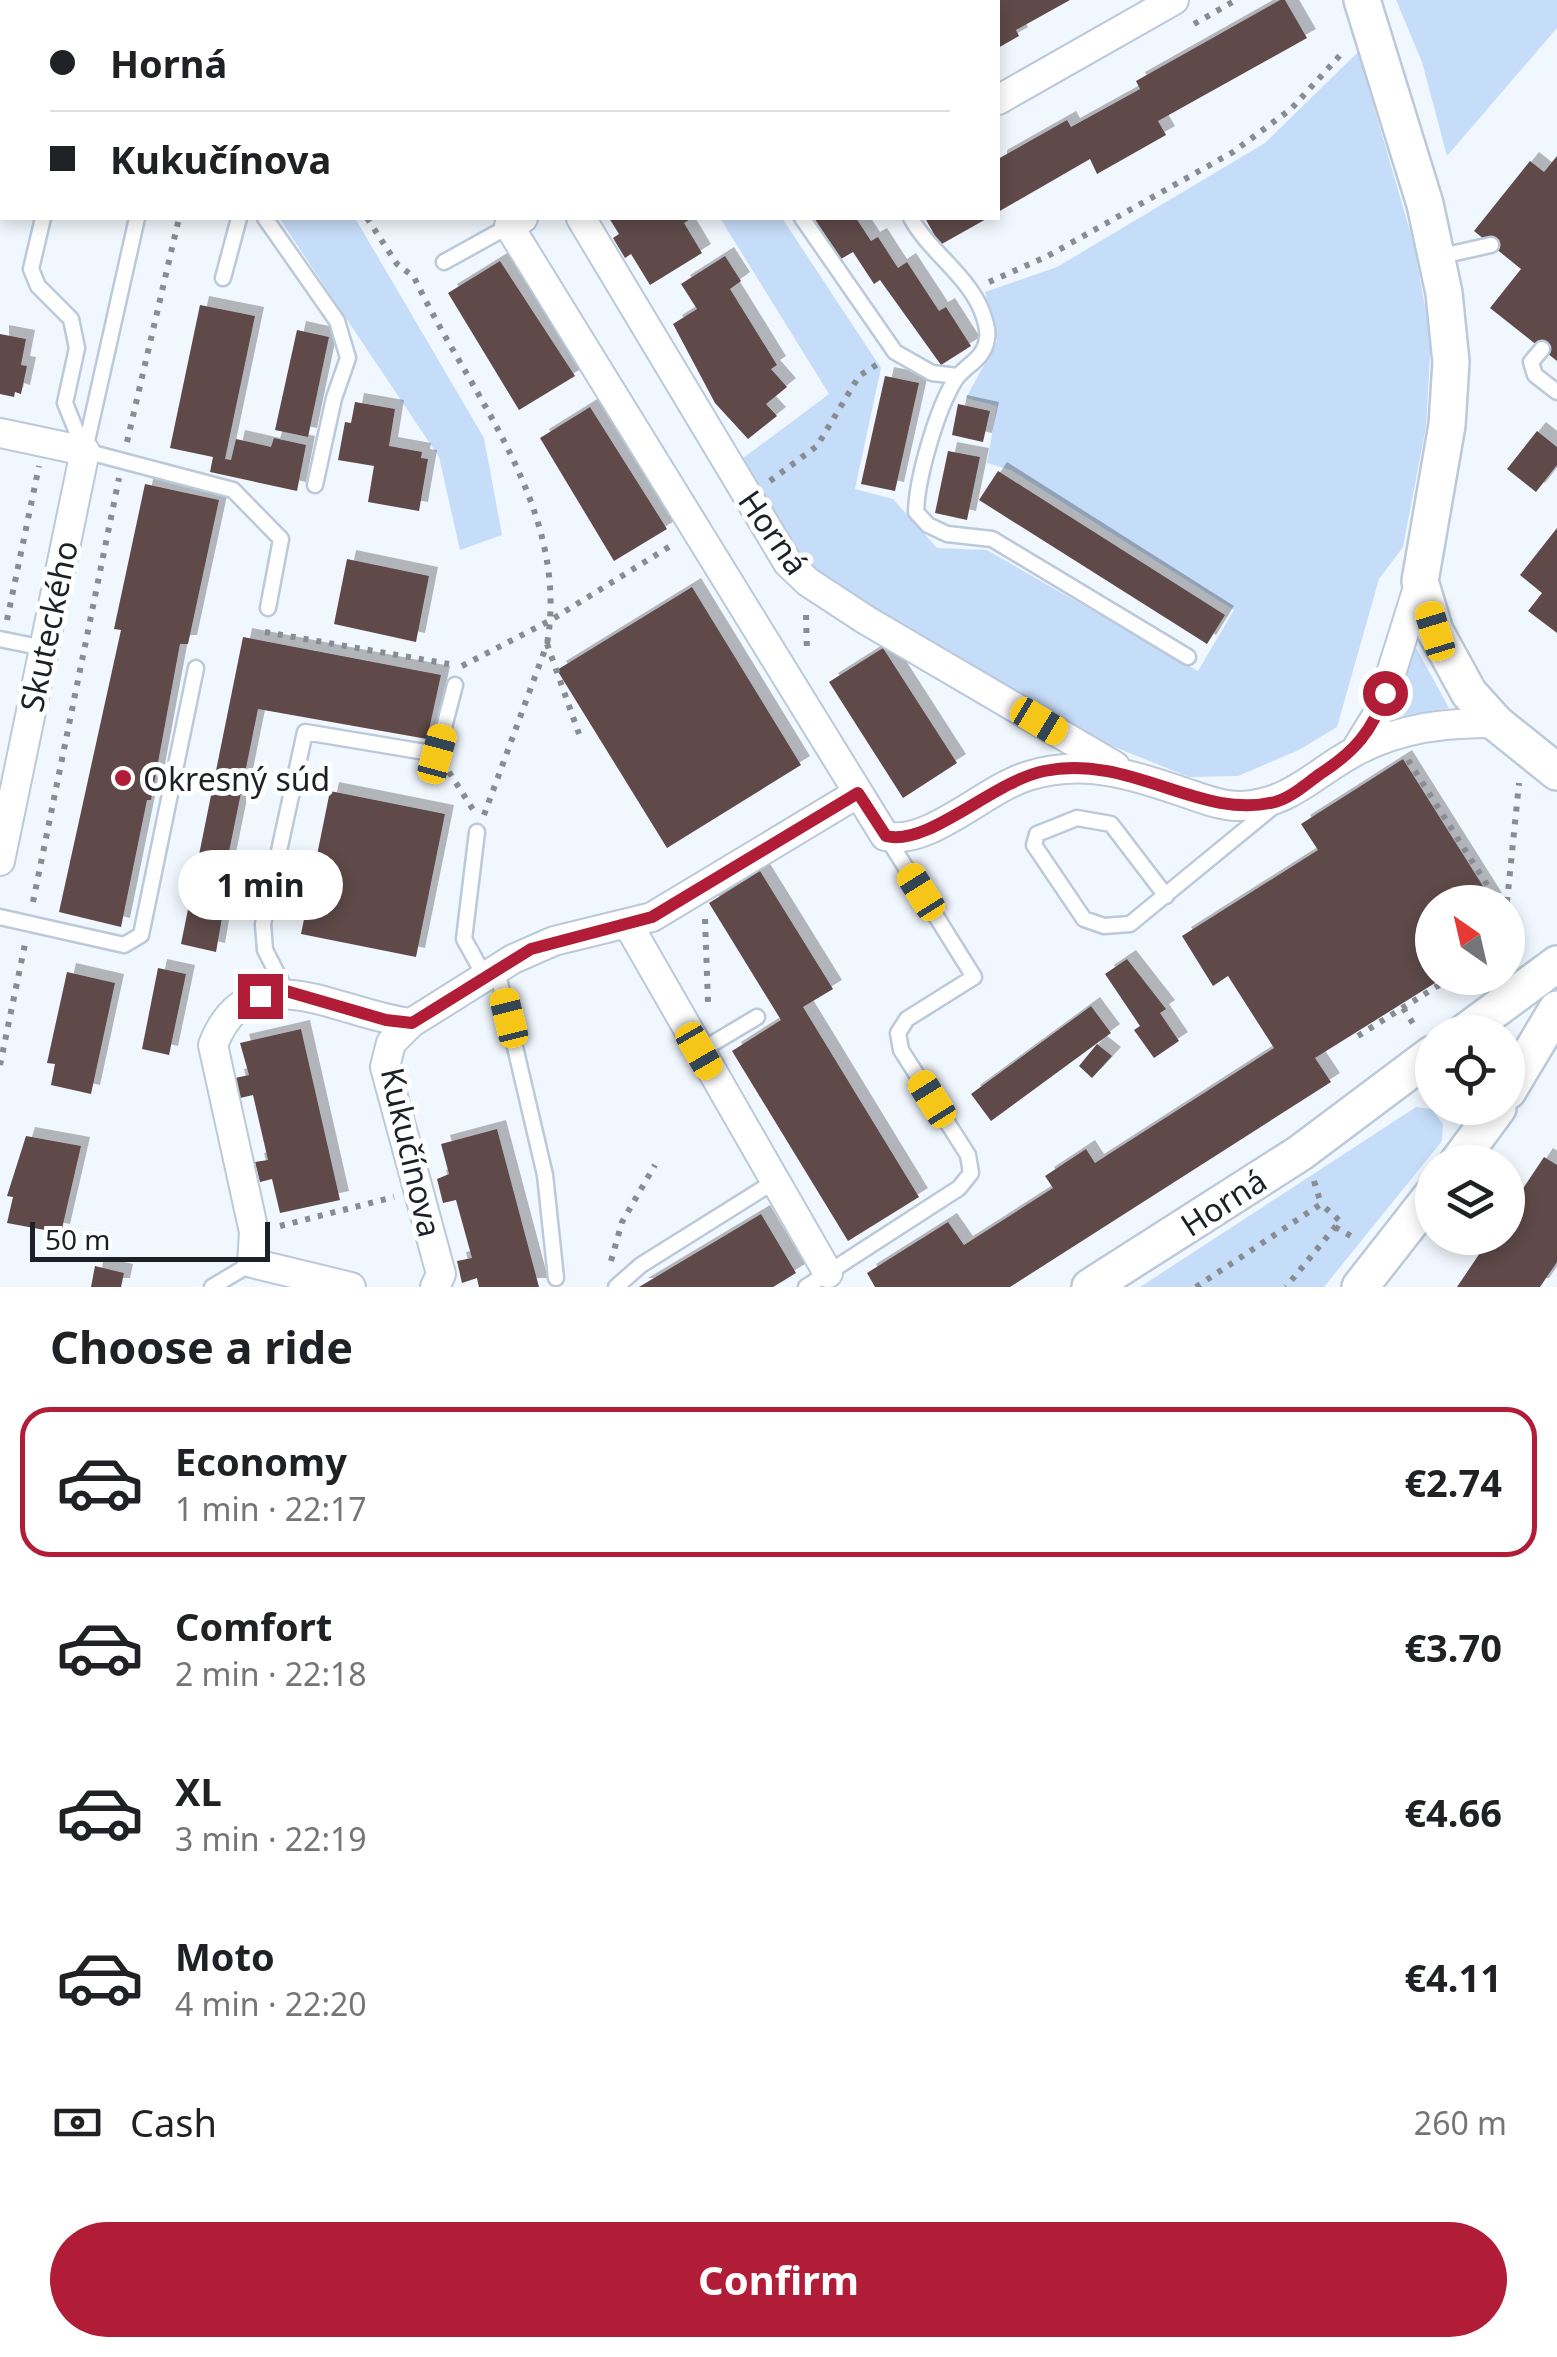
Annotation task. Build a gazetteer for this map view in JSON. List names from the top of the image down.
{
  "streets": {
    "street": ["Horná", "Skuteckého", "Kukučínova"]
  },
  "places": ["Okresný súd"],
  "scale_bar": "50 m",
  "north": "top left",
  "page": {
    "banner": ["Horná", "Kukučínova"],
    "bubble": "1 min",
    "scale": "50 m",
    "heading": "Choose a ride",
    "list": [
      {
        "name": "Economy",
        "note": "1 min · 22:17",
        "value": "€2.74"
      },
      {
        "name": "Comfort",
        "note": "2 min · 22:18",
        "value": "€3.70"
      },
      {
        "name": "XL",
        "note": "3 min · 22:19",
        "value": "€4.66"
      },
      {
        "name": "Moto",
        "note": "4 min · 22:20",
        "value": "€4.11"
      }
    ],
    "pay": ["Cash", "260 m"],
    "buttons": "Confirm"
  }
}
